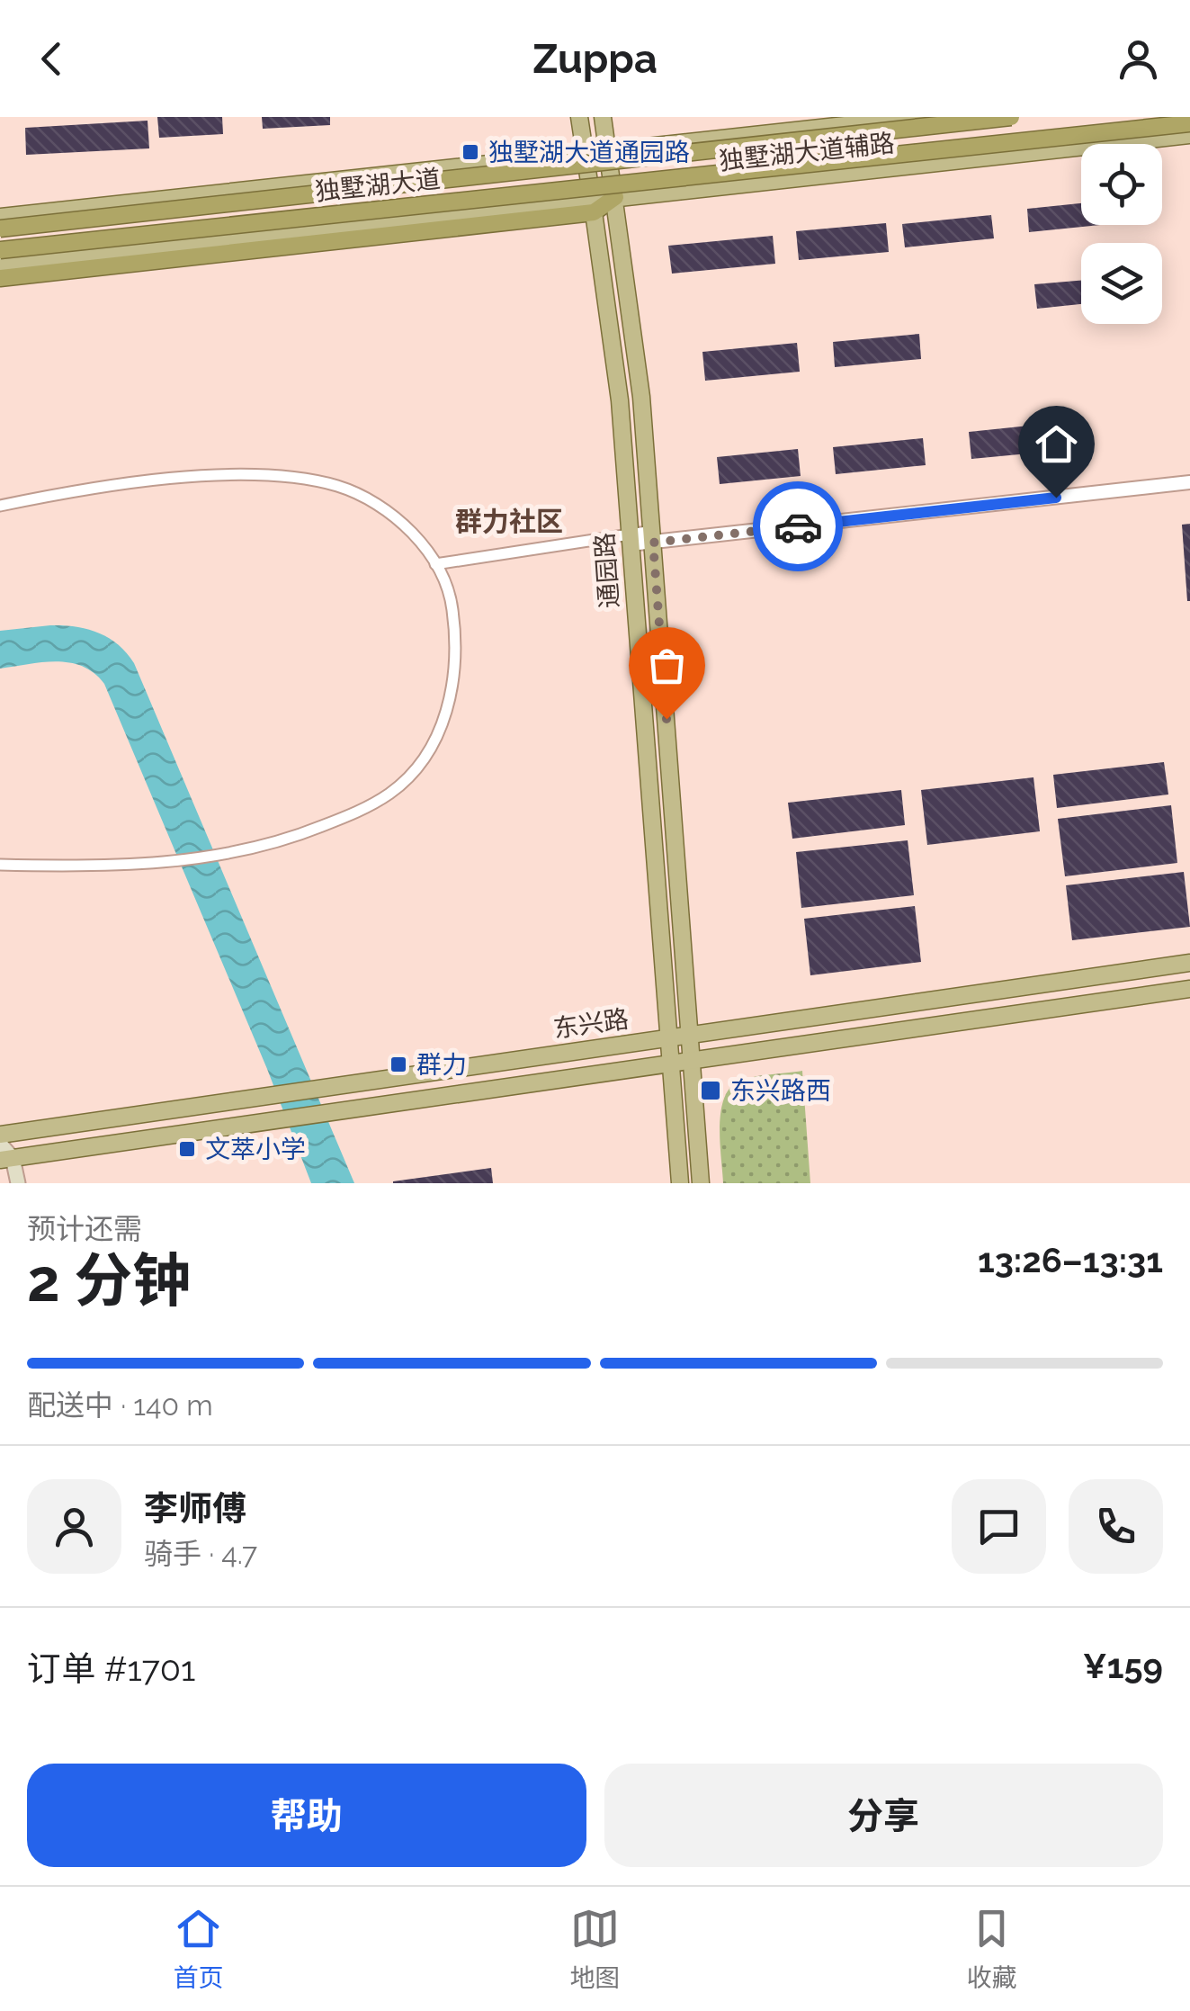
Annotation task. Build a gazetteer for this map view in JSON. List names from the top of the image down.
{
  "streets": {
    "highway": ["独墅湖大道"],
    "main road": ["独墅湖大道辅路", "通园路", "东兴路"]
  },
  "crossings": [
    ["独墅湖大道辅路", "通园路"],
    ["通园路", "东兴路"]
  ],
  "districts": ["群力社区"],
  "places": {
    "transit": [
      "独墅湖大道通园路",
      "群力",
      "东兴路西",
      "文萃小学"
    ]
  },
  "page": {
    "header": "Zuppa",
    "heading": ["2 分钟", "预计还需", "13:26–13:31"],
    "panel": [
      "李师傅",
      "骑手 · 4.7",
      "订单 #1701",
      "¥159"
    ],
    "bar": "配送中 · 140 m",
    "buttons": ["帮助", "分享"],
    "tabs": ["首页", "地图", "收藏"]
  }
}
